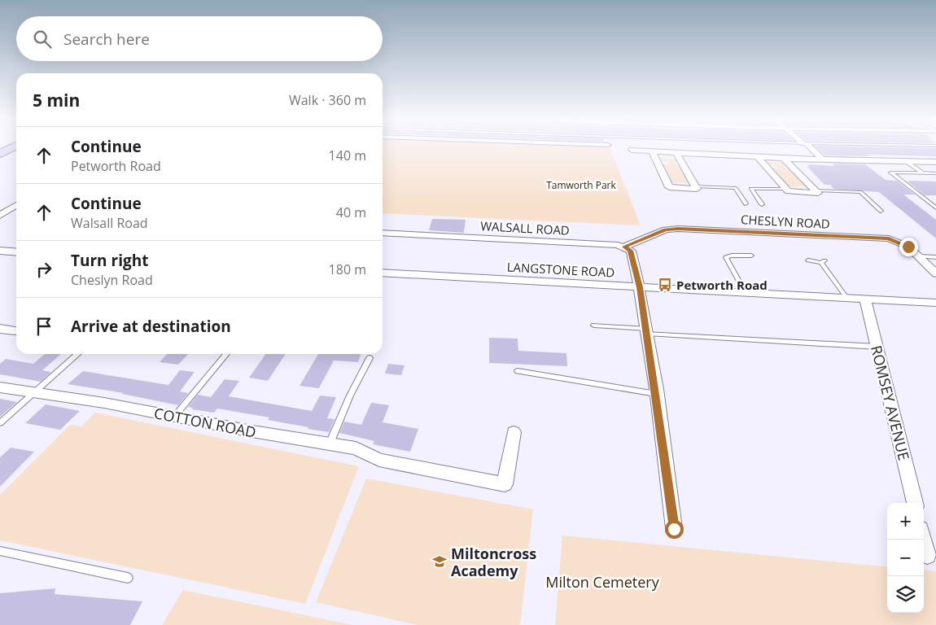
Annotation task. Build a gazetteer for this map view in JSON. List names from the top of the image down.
{
  "streets": {
    "street": [
      "CHESLYN ROAD",
      "WALSALL ROAD",
      "LANGSTONE ROAD",
      "ROMSEY AVENUE",
      "COTTON ROAD"
    ]
  },
  "crossings": [
    ["CHESLYN ROAD", "WALSALL ROAD"],
    ["LANGSTONE ROAD", "ROMSEY AVENUE"]
  ],
  "parks": ["Tamworth Park", "Milton Cemetery"],
  "places": {
    "bus stop": ["Petworth Road"],
    "school or university": ["Miltoncross Academy"]
  },
  "page": {
    "search": "Search here",
    "heading": ["5 min", "Walk · 360 m"],
    "list": [
      ["Continue", "Petworth Road", "140 m"],
      ["Continue", "Walsall Road", "40 m"],
      ["Turn right", "Cheslyn Road", "180 m"],
      "Arrive at destination"
    ],
    "map_buttons": ["+", "−"]
  }
}
